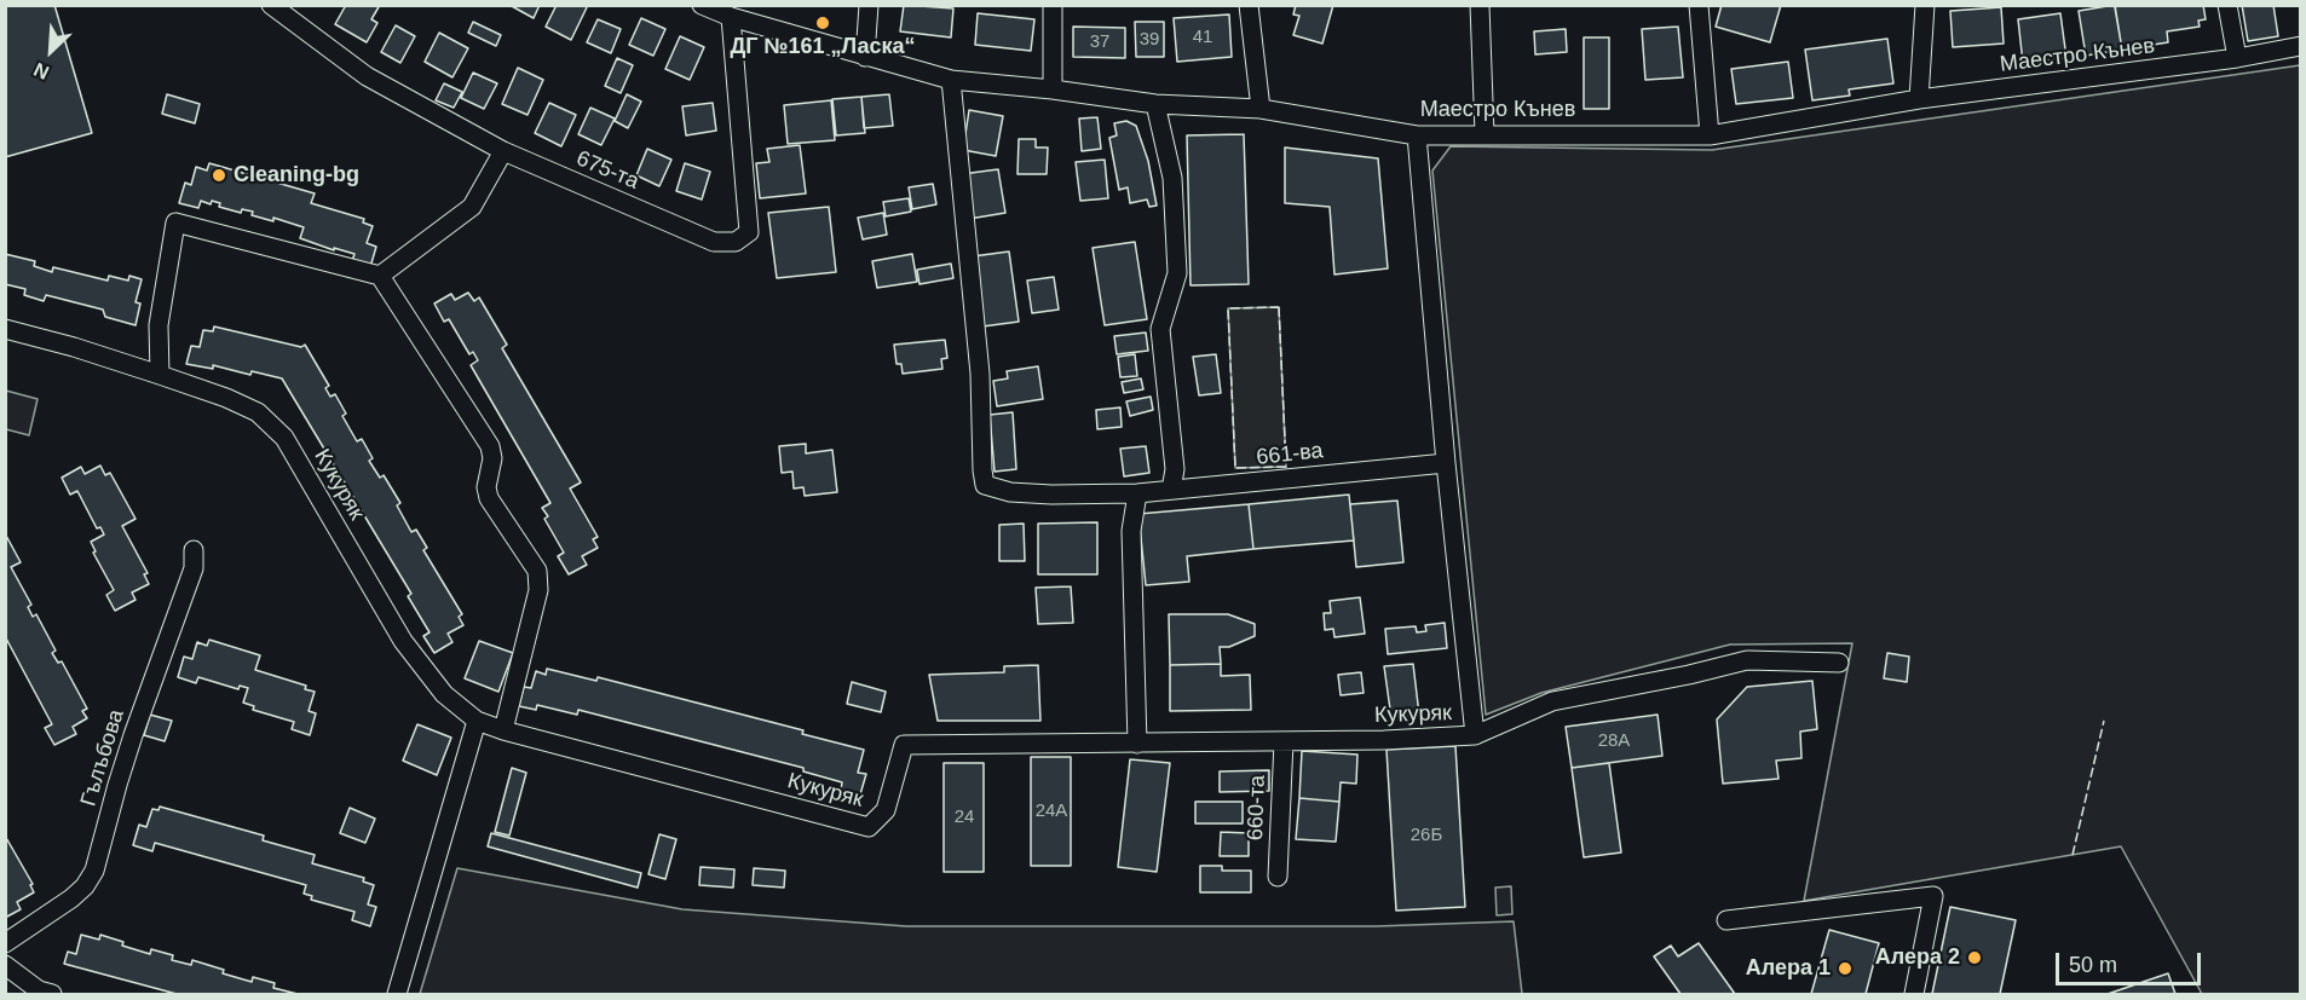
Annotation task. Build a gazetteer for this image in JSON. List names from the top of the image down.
{
  "streets": {
    "street": [
      "Маестро Кънев",
      "675-та",
      "661-ва",
      "Кукуряк",
      "Гълъбова",
      "660-та"
    ]
  },
  "crossings": [
    ["Маестро Кънев", "675-та"],
    ["Маестро Кънев", "661-ва"],
    ["Кукуряк", "660-та"]
  ],
  "places": [
    "ДГ №161 „Ласка“",
    "Cleaning-bg",
    "Алера 2",
    "Алера 1"
  ],
  "house_numbers": [
    "41",
    "39",
    "37",
    "28А",
    "24A",
    "24",
    "26Б"
  ],
  "scale_bar": "50 m",
  "north": "bottom left"
}
